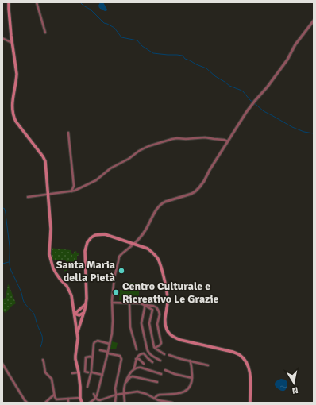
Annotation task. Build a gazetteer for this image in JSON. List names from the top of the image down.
{
  "places": ["Santa Maria della Pietà", "Centro Culturale e Ricreativo Le Grazie"],
  "north": "bottom"
}
